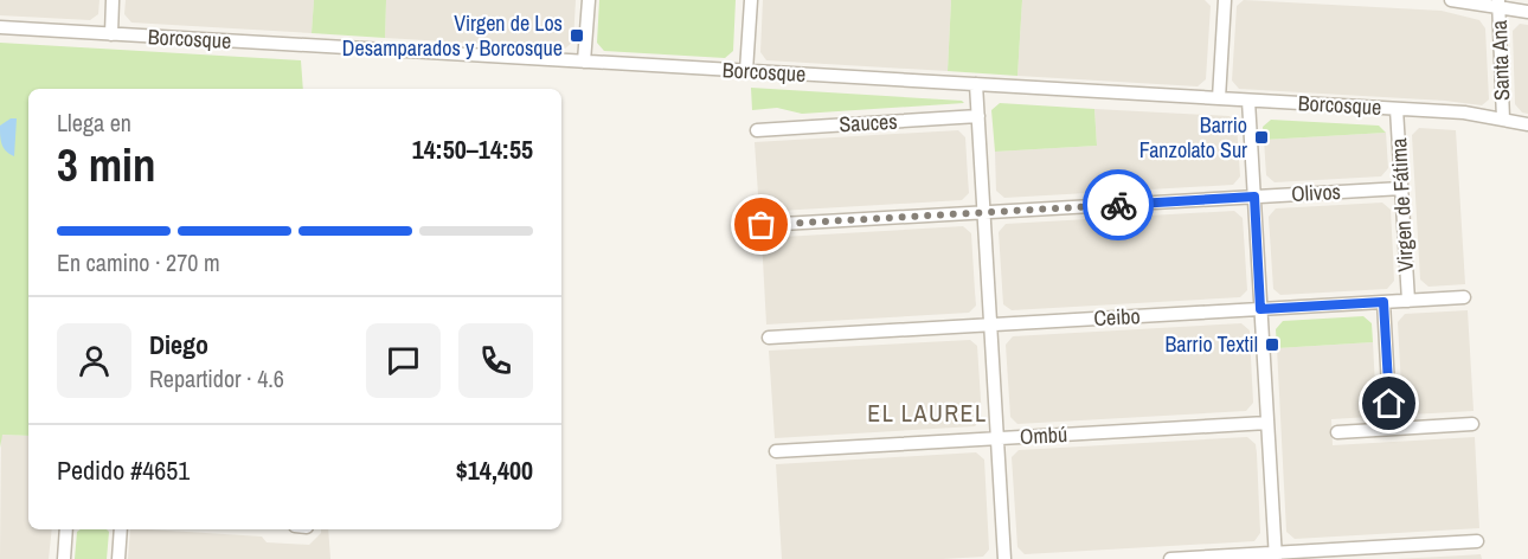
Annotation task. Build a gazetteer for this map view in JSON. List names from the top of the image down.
{
  "streets": {
    "street": [
      "Borcosque",
      "Santa Ana",
      "Sauces",
      "Olivos",
      "Virgen de Fátima",
      "Ceibo",
      "Ombú"
    ]
  },
  "crossings": [
    ["Borcosque", "Santa Ana"],
    ["Borcosque", "Virgen de Fátima"],
    ["Olivos", "Virgen de Fátima"],
    ["Virgen de Fátima", "Ceibo"]
  ],
  "districts": ["EL LAUREL"],
  "places": {
    "transit": ["Virgen de Los Desamparados y Borcosque", "Barrio Fanzolato Sur", "Barrio Textil"]
  },
  "page": {
    "heading": ["3 min", "Llega en", "14:50–14:55"],
    "panel": [
      "Diego",
      "Repartidor · 4.6",
      "Pedido #4651",
      "$14,400"
    ],
    "bar": "En camino · 270 m"
  }
}
